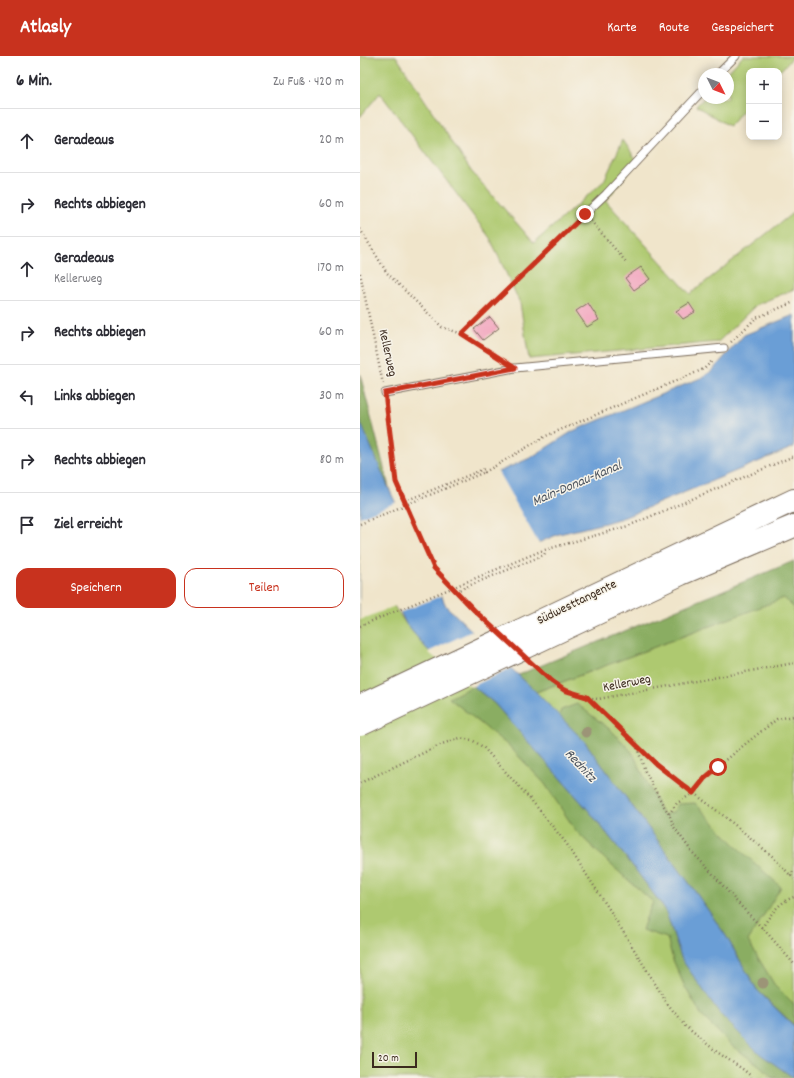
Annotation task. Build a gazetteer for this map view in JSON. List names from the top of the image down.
{
  "streets": {
    "highway": ["Südwesttangente"],
    "path": ["Kellerweg"]
  },
  "crossings": [
    ["Kellerweg", "Südwesttangente"]
  ],
  "water": ["Main-Donau-Kanal", "Rednitz"],
  "scale_bar": "20 m",
  "north": "bottom right",
  "page": {
    "header": "Atlasly",
    "nav": ["Karte", "Route", "Gespeichert"],
    "heading": ["6 Min.", "Zu Fuß · 420 m"],
    "map_buttons": ["+", "−"],
    "list": [
      ["Geradeaus", "20 m"],
      ["Rechts abbiegen", "60 m"],
      ["Geradeaus", "Kellerweg", "170 m"],
      ["Rechts abbiegen", "60 m"],
      ["Links abbiegen", "30 m"],
      ["Rechts abbiegen", "80 m"],
      "Ziel erreicht"
    ],
    "buttons": ["Speichern", "Teilen"],
    "scale": "20 m"
  }
}
